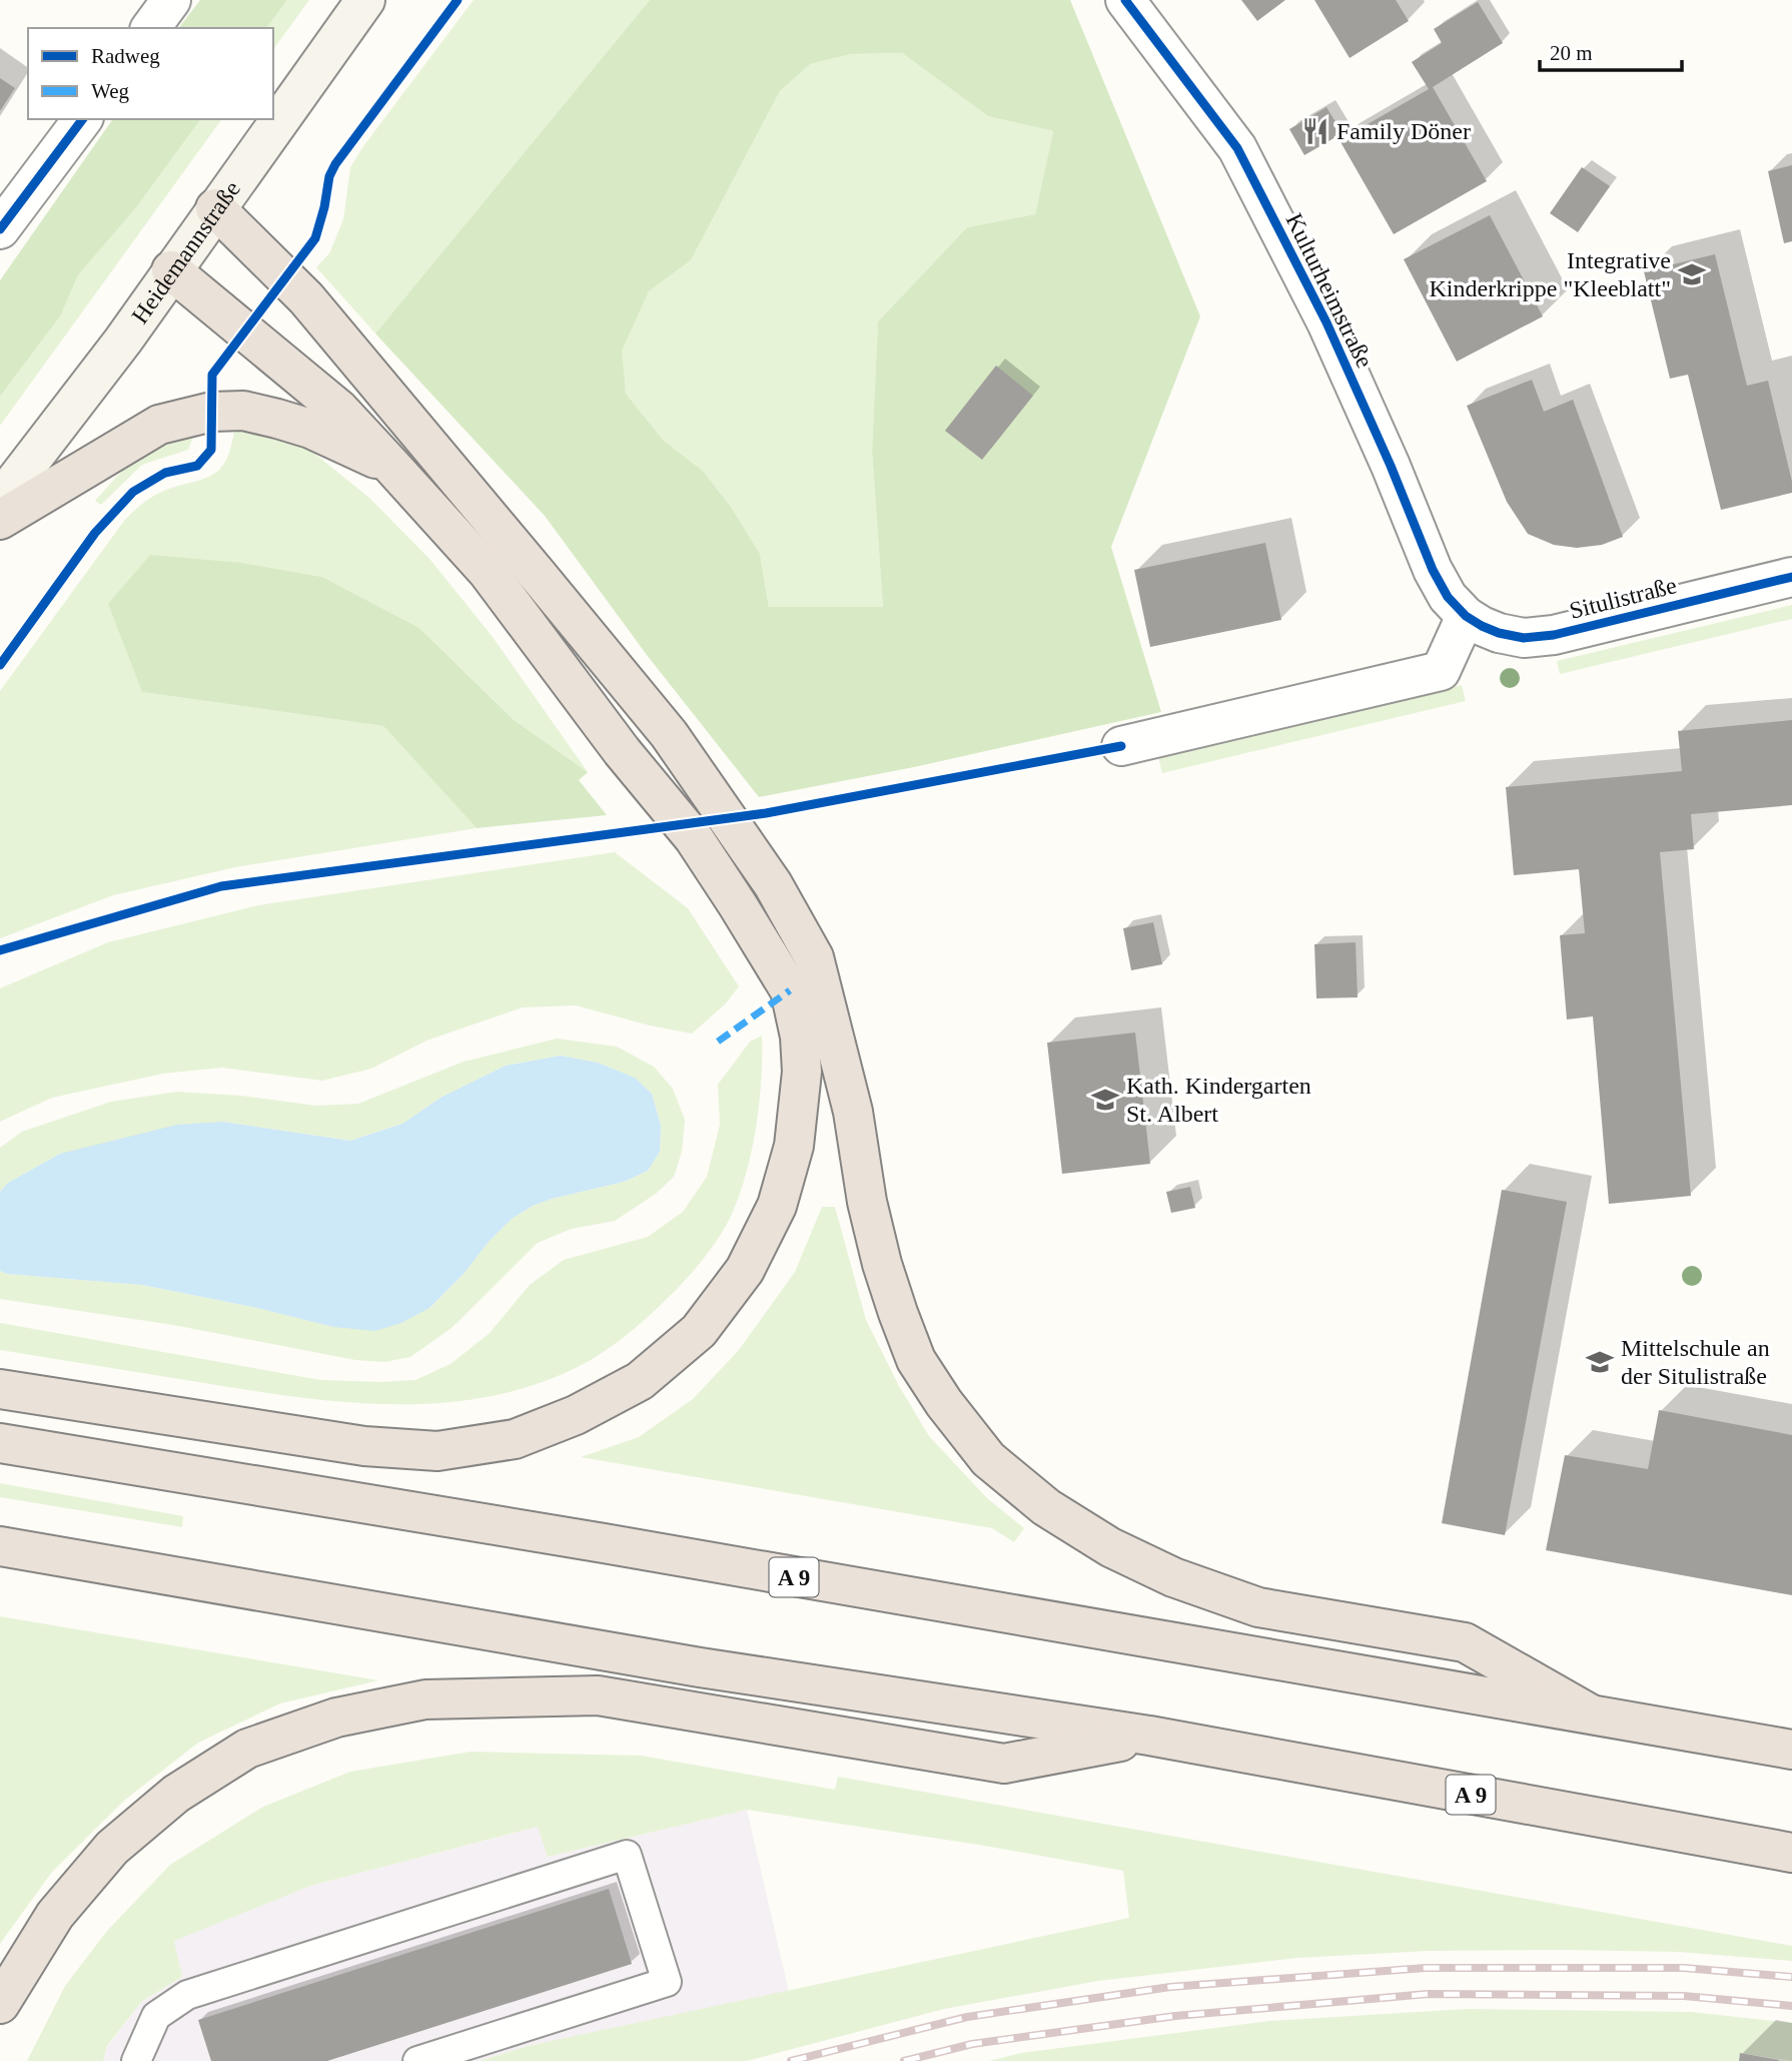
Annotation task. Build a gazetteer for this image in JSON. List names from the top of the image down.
{
  "streets": {
    "highway": ["A 9"],
    "main road": ["Heidemannstraße"],
    "street": ["Kulturheimstraße", "Situlistraße"]
  },
  "crossings": [
    ["Kulturheimstraße", "Situlistraße"]
  ],
  "places": {
    "restaurant": ["Family Döner"],
    "school or university": ["Integrative Kinderkrippe \"Kleeblatt\"", "Kath. Kindergarten St. Albert", "Mittelschule an der Situlistraße"]
  },
  "legend": ["Radweg", "Weg"],
  "scale_bar": "20 m"
}
